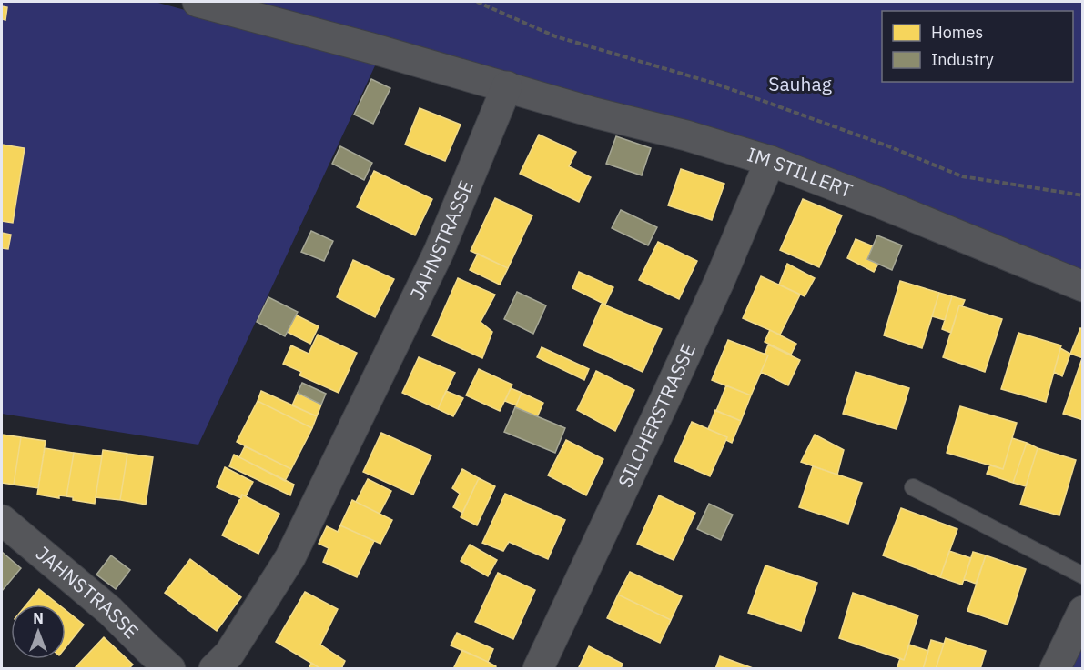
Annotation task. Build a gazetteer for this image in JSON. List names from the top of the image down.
{
  "streets": {
    "street": ["IM STILLERT", "JAHNSTRASSE", "SILCHERSTRASSE"]
  },
  "crossings": [
    ["IM STILLERT", "JAHNSTRASSE"],
    ["IM STILLERT", "SILCHERSTRASSE"]
  ],
  "parks": ["Sauhag"],
  "legend": ["Homes", "Industry"],
  "north": "top"
}
